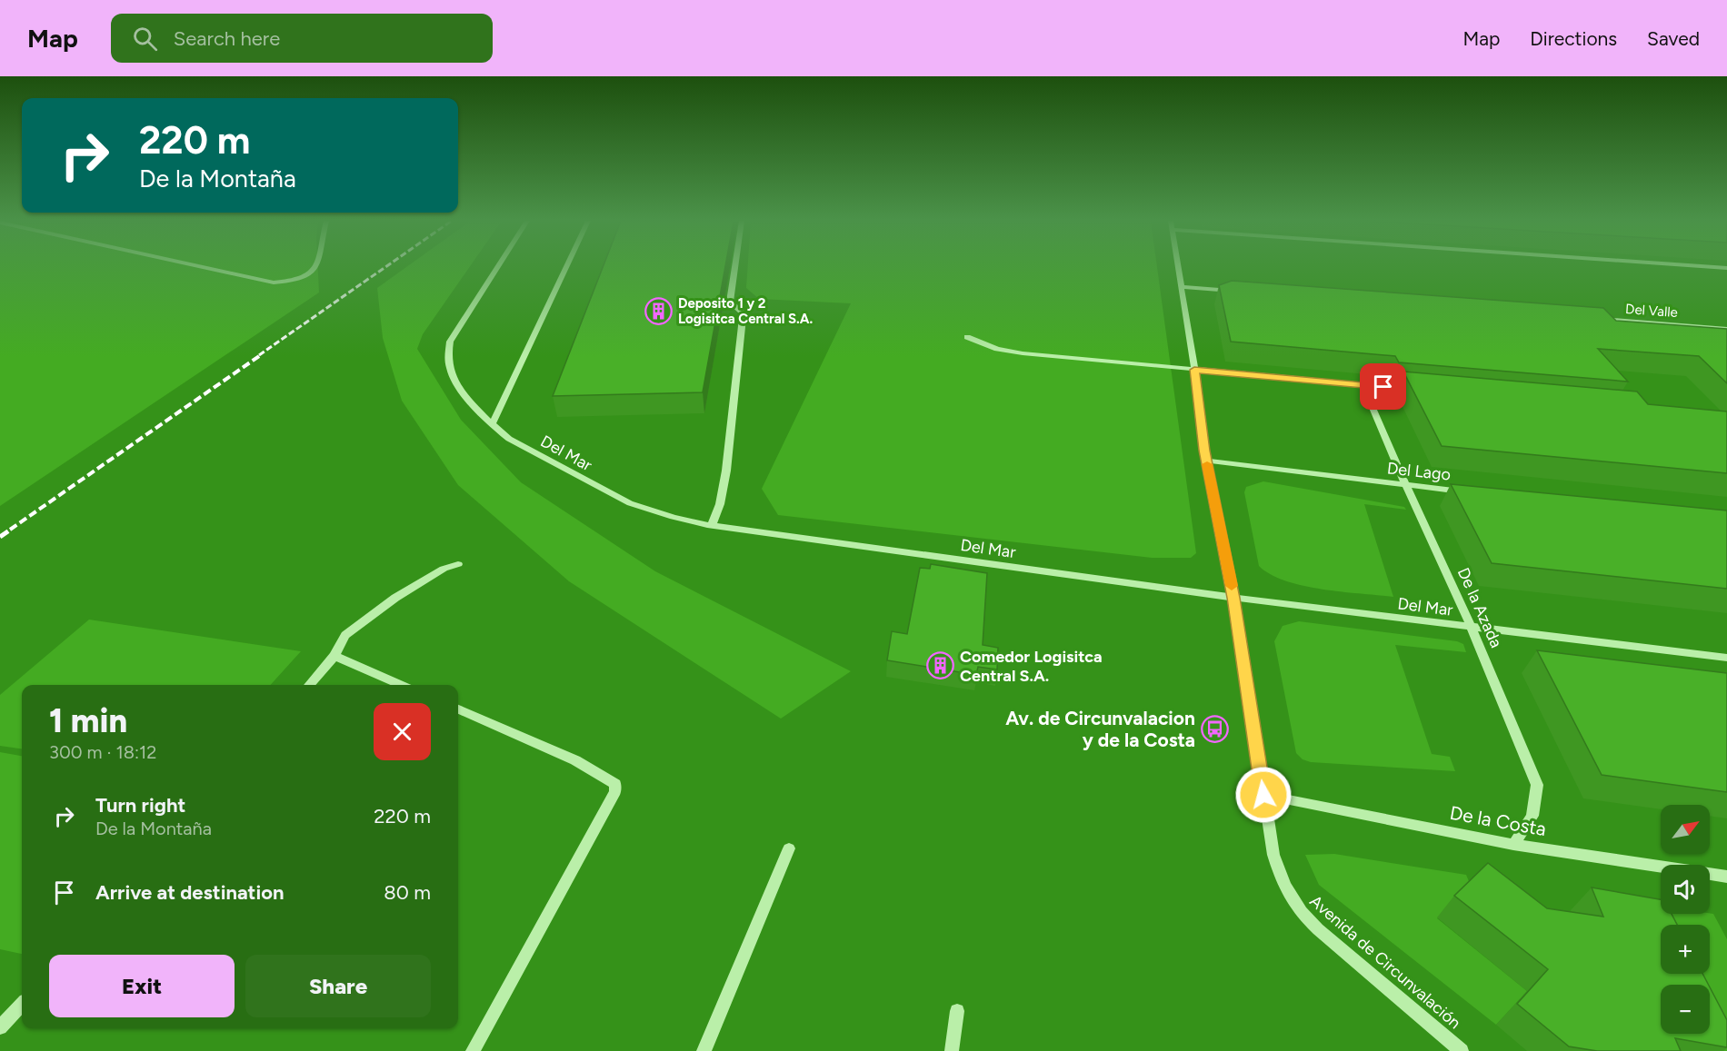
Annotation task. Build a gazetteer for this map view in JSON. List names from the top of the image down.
{
  "streets": {
    "street": [
      "Del Valle",
      "Del Mar",
      "Del Lago",
      "De la Azada",
      "De la Costa",
      "Avenida de Circunvalación"
    ]
  },
  "crossings": [
    ["Del Mar", "De la Azada"],
    ["Del Mar", "Avenida de Circunvalación"],
    ["Del Lago", "De la Azada"],
    ["Del Lago", "Avenida de Circunvalación"],
    ["De la Azada", "De la Costa"],
    ["De la Costa", "Avenida de Circunvalación"]
  ],
  "places": {
    "building": ["Deposito 1 y 2 Logisitca Central S.A.", "Comedor Logisitca Central S.A."],
    "bus stop": ["Av. de Circunvalacion y de la Costa"]
  },
  "north": "top right",
  "page": {
    "header": "Map",
    "search": "Search here",
    "nav": ["Map", "Directions", "Saved"],
    "turn": ["220 m", "De la Montaña"],
    "heading": ["1 min", "300 m · 18:12"],
    "list": [
      {
        "name": "Turn right",
        "note": "De la Montaña",
        "value": "220 m"
      },
      {
        "name": "Arrive at destination",
        "value": "80 m"
      }
    ],
    "map_buttons": ["+", "−"],
    "buttons": ["Exit", "Share"]
  }
}
